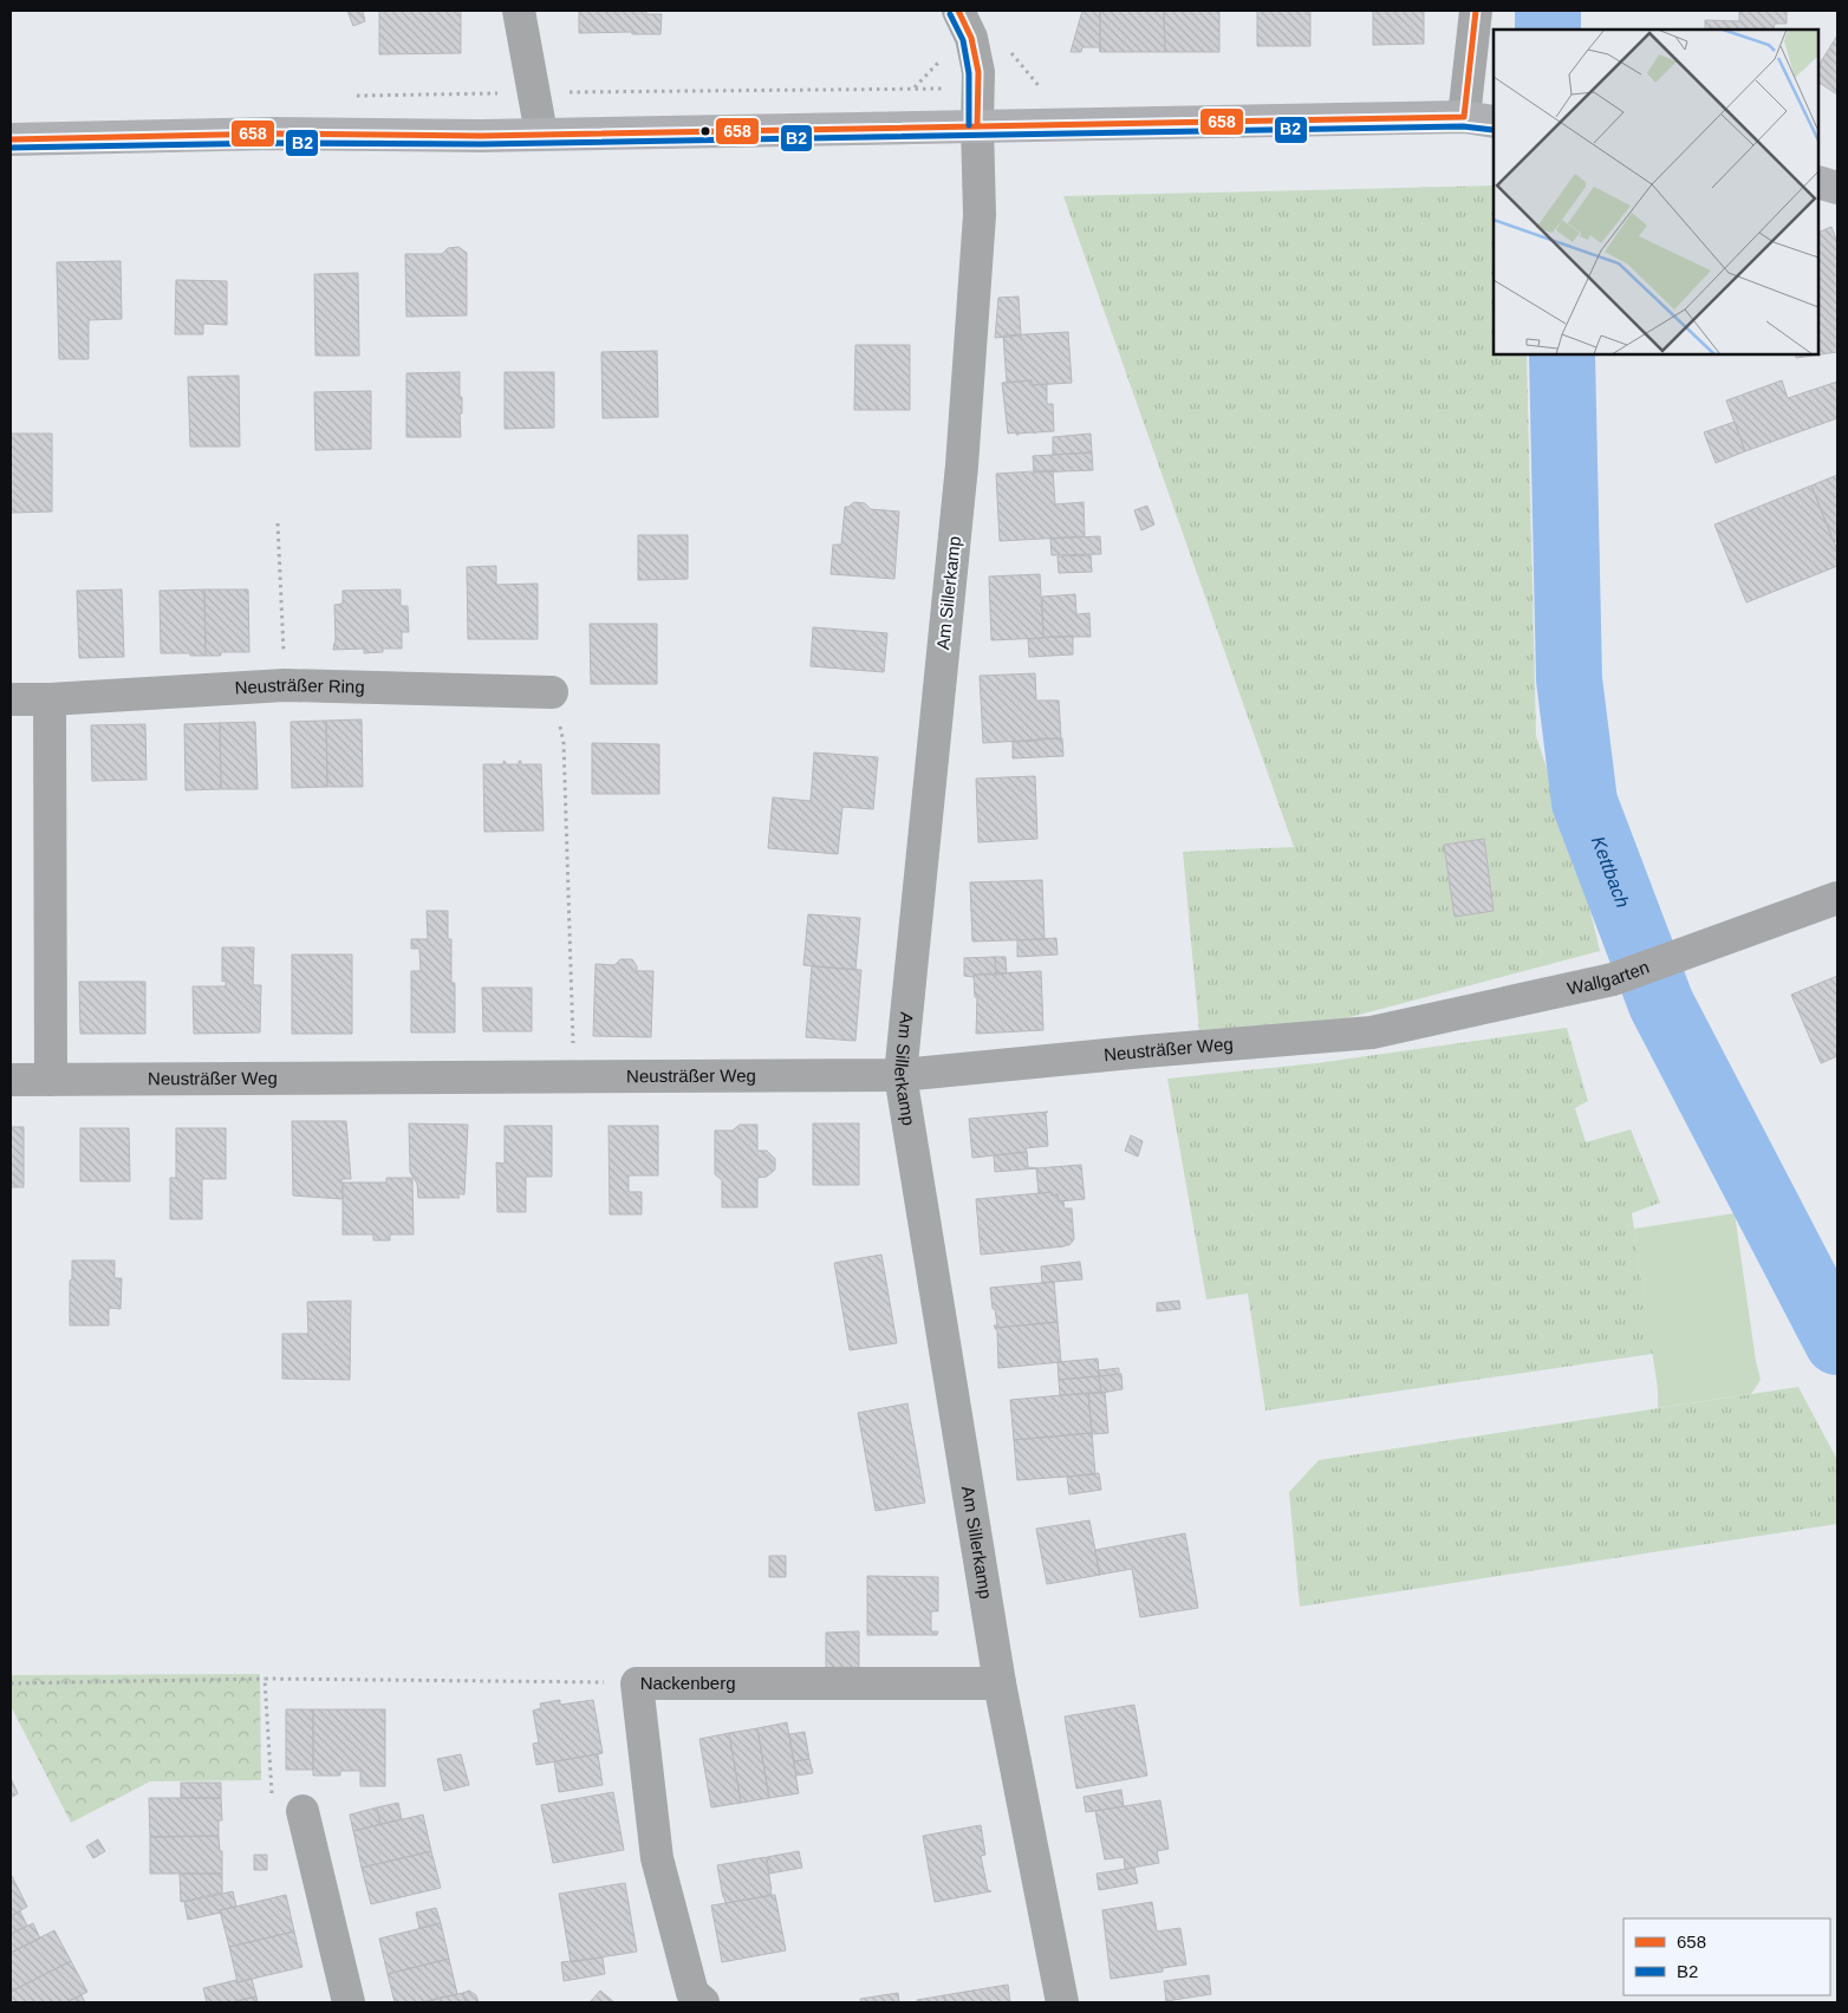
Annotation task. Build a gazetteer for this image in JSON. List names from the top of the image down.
{
  "streets": {
    "street": [
      "Am Sillerkamp",
      "Neusträßer Ring",
      "Wallgarten",
      "Neusträßer Weg",
      "Nackenberg"
    ]
  },
  "crossings": [
    ["Am Sillerkamp", "Neusträßer Weg"],
    ["Am Sillerkamp", "Nackenberg"],
    ["Wallgarten", "Neusträßer Weg"]
  ],
  "water": ["Kettbach"],
  "lines": ["transit line 658", "transit line B2"],
  "legend": ["658", "B2"]
}
